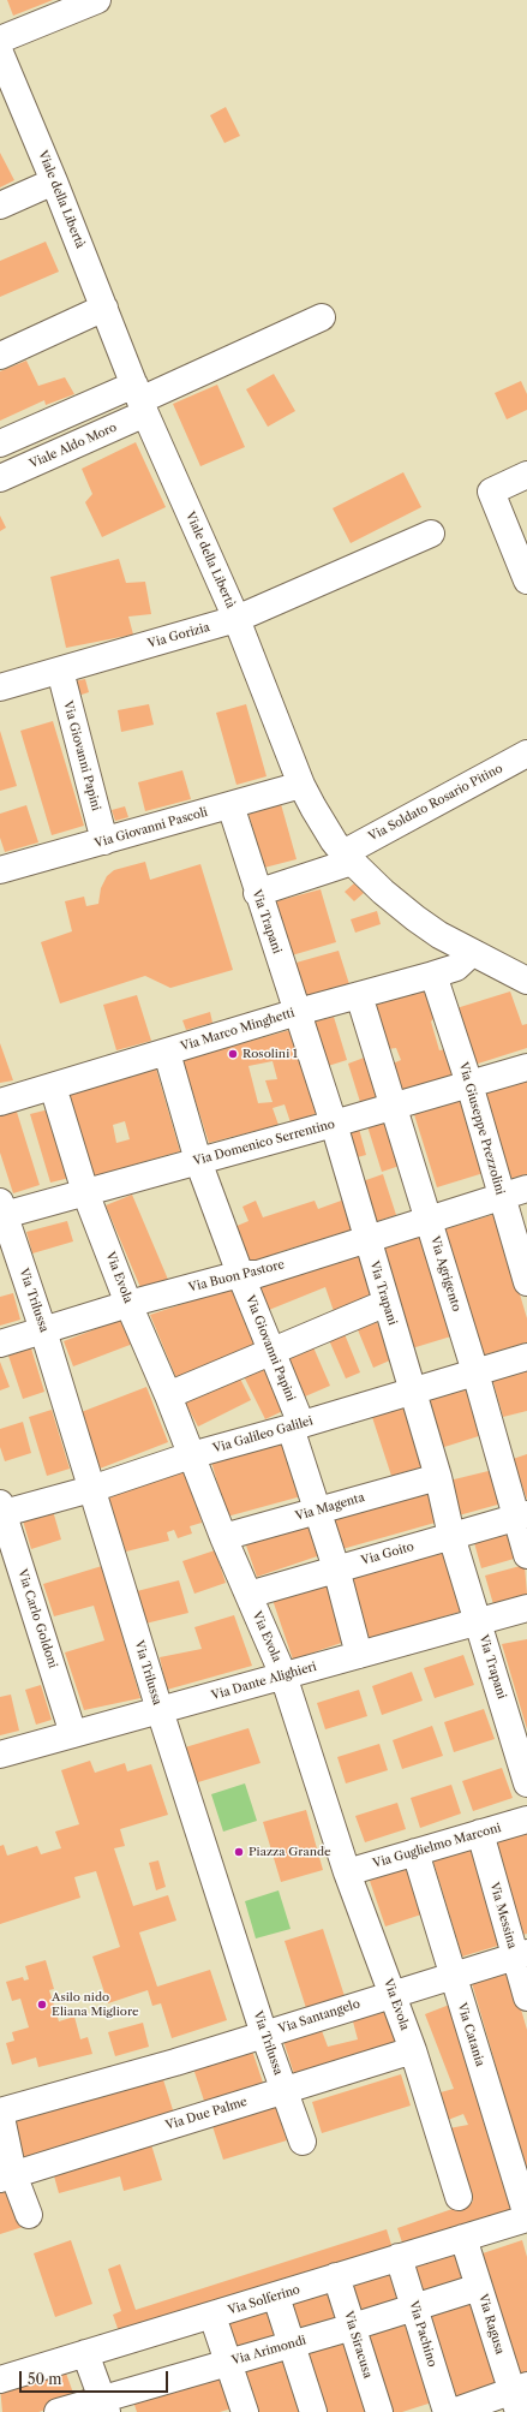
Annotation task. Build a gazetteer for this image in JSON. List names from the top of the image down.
{
  "streets": {
    "street": [
      "Viale della Libertà",
      "Viale Aldo Moro",
      "Via Gorizia",
      "Via Giovanni Papini",
      "Via Soldato Rosario Pitino",
      "Via Giovanni Pascoli",
      "Via Trapani",
      "Via Marco Minghetti",
      "Via Giuseppe Prezzolini",
      "Via Domenico Serrentino",
      "Via Agrigento",
      "Via Buon Pastore",
      "Via Evola",
      "Via Trilussa",
      "Via Galileo Galilei",
      "Via Magenta",
      "Via Goito",
      "Via Carlo Goldoni",
      "Via Dante Alighieri",
      "Via Guglielmo Marconi",
      "Via Messina",
      "Via Santangelo",
      "Via Catania",
      "Via Due Palme",
      "Via Solferino",
      "Via Ragusa",
      "Via Pachino",
      "Via Siracusa",
      "Via Arimondi"
    ]
  },
  "crossings": [
    ["Viale della Libertà", "Viale Aldo Moro"],
    ["Viale della Libertà", "Via Gorizia"],
    ["Viale della Libertà", "Via Soldato Rosario Pitino"],
    ["Viale della Libertà", "Via Giovanni Pascoli"],
    ["Viale della Libertà", "Via Marco Minghetti"],
    ["Via Gorizia", "Via Giovanni Papini"],
    ["Via Giovanni Papini", "Via Giovanni Pascoli"],
    ["Via Giovanni Papini", "Via Marco Minghetti"],
    ["Via Giovanni Papini", "Via Domenico Serrentino"],
    ["Via Giovanni Papini", "Via Buon Pastore"],
    ["Via Giovanni Papini", "Via Galileo Galilei"],
    ["Via Giovanni Papini", "Via Magenta"],
    ["Via Giovanni Papini", "Via Goito"],
    ["Via Giovanni Papini", "Via Dante Alighieri"],
    ["Via Soldato Rosario Pitino", "Via Trapani"],
    ["Via Giovanni Pascoli", "Via Trapani"],
    ["Via Trapani", "Via Marco Minghetti"],
    ["Via Trapani", "Via Domenico Serrentino"],
    ["Via Trapani", "Via Buon Pastore"],
    ["Via Trapani", "Via Galileo Galilei"],
    ["Via Trapani", "Via Magenta"],
    ["Via Trapani", "Via Goito"],
    ["Via Trapani", "Via Dante Alighieri"],
    ["Via Marco Minghetti", "Via Giuseppe Prezzolini"],
    ["Via Marco Minghetti", "Via Agrigento"],
    ["Via Marco Minghetti", "Via Evola"],
    ["Via Giuseppe Prezzolini", "Via Domenico Serrentino"],
    ["Via Giuseppe Prezzolini", "Via Buon Pastore"],
    ["Via Domenico Serrentino", "Via Agrigento"],
    ["Via Domenico Serrentino", "Via Evola"],
    ["Via Domenico Serrentino", "Via Trilussa"],
    ["Via Agrigento", "Via Buon Pastore"],
    ["Via Agrigento", "Via Galileo Galilei"],
    ["Via Agrigento", "Via Goito"],
    ["Via Buon Pastore", "Via Evola"],
    ["Via Buon Pastore", "Via Trilussa"],
    ["Via Evola", "Via Galileo Galilei"],
    ["Via Evola", "Via Magenta"],
    ["Via Evola", "Via Goito"],
    ["Via Evola", "Via Dante Alighieri"],
    ["Via Evola", "Via Guglielmo Marconi"],
    ["Via Evola", "Via Santangelo"],
    ["Via Evola", "Via Due Palme"],
    ["Via Trilussa", "Via Galileo Galilei"],
    ["Via Trilussa", "Via Dante Alighieri"],
    ["Via Trilussa", "Via Santangelo"],
    ["Via Trilussa", "Via Due Palme"],
    ["Via Galileo Galilei", "Via Carlo Goldoni"],
    ["Via Carlo Goldoni", "Via Dante Alighieri"],
    ["Via Guglielmo Marconi", "Via Messina"],
    ["Via Guglielmo Marconi", "Via Catania"],
    ["Via Messina", "Via Santangelo"],
    ["Via Santangelo", "Via Catania"],
    ["Via Catania", "Via Solferino"],
    ["Via Solferino", "Via Ragusa"],
    ["Via Solferino", "Via Pachino"],
    ["Via Solferino", "Via Siracusa"],
    ["Via Ragusa", "Via Arimondi"],
    ["Via Pachino", "Via Arimondi"],
    ["Via Siracusa", "Via Arimondi"]
  ],
  "places": ["Rosolini 1", "Piazza Grande", "Asilo nido Eliana Migliore"],
  "scale_bar": "50 m"
}
